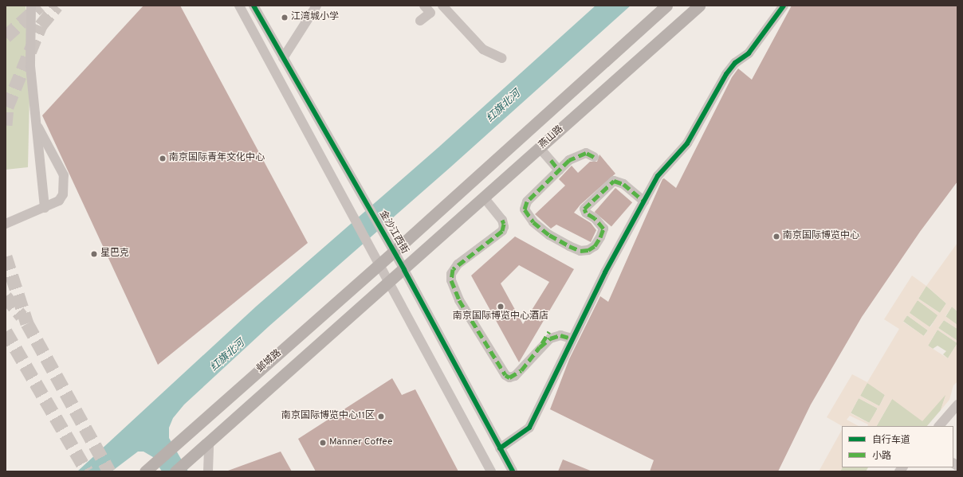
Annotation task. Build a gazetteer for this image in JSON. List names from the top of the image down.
{
  "streets": {
    "main road": ["燕山路", "邺城路"],
    "street": ["金沙江西街"]
  },
  "crossings": [
    ["燕山路", "金沙江西街"],
    ["金沙江西街", "邺城路"]
  ],
  "water": ["红旗北河"],
  "places": [
    "江湾城小学",
    "南京国际青年文化中心",
    "南京国际博览中心",
    "星巴克",
    "南京国际博览中心酒店",
    "南京国际博览中心11区",
    "Manner Coffee"
  ],
  "legend": ["自行车道", "小路"]
}
